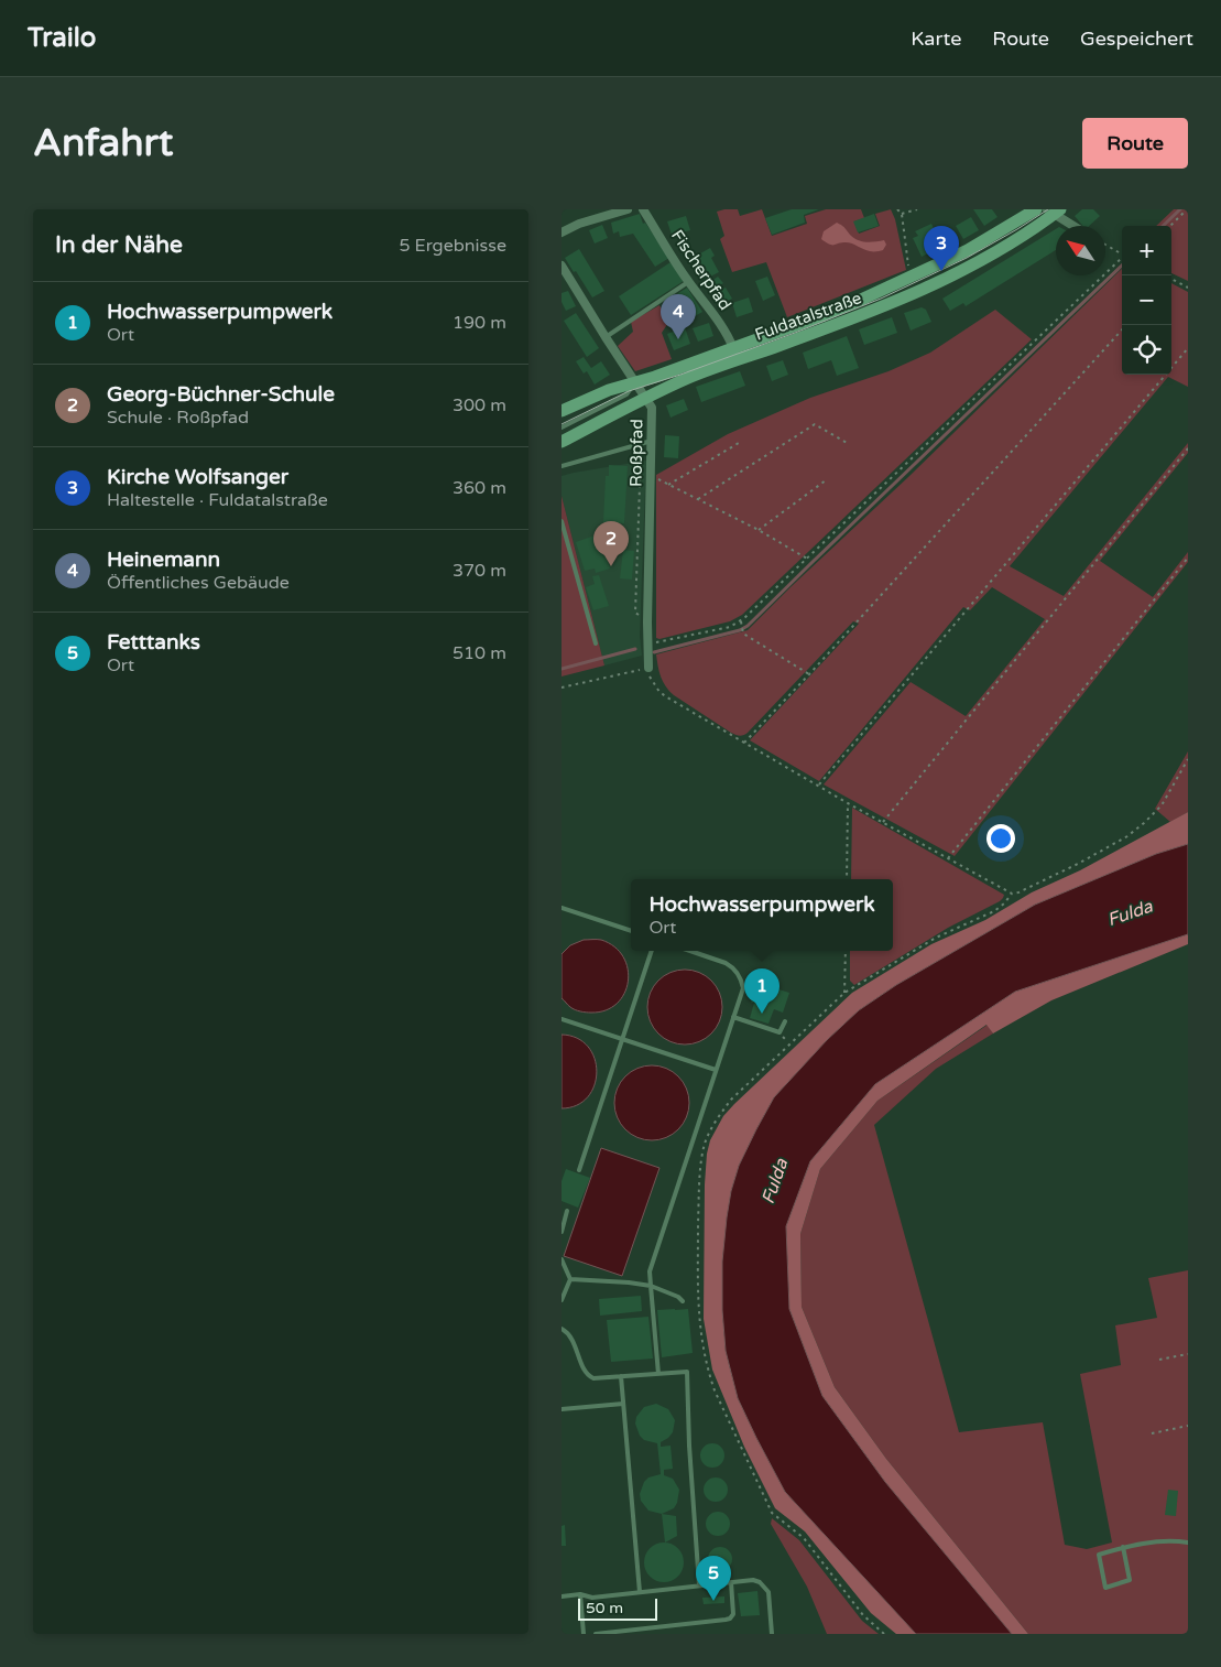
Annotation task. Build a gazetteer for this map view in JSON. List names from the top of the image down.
{
  "streets": {
    "main road": ["Fuldatalstraße"],
    "street": ["Fischerpfad", "Roßpfad"]
  },
  "crossings": [
    ["Fischerpfad", "Fuldatalstraße"],
    ["Fuldatalstraße", "Roßpfad"]
  ],
  "water": ["Fulda"],
  "scale_bar": "50 m",
  "north": "top left",
  "page": {
    "header": "Trailo",
    "nav": ["Karte", "Route", "Gespeichert"],
    "buttons": "Route",
    "title": "Anfahrt",
    "heading": ["In der Nähe", "5 Ergebnisse"],
    "map_buttons": ["+", "−"],
    "pins": [
      "3",
      "4",
      "2",
      "1",
      "5"
    ],
    "list": [
      {
        "mark": "1",
        "name": "Hochwasserpumpwerk",
        "note": "Ort",
        "value": "190 m"
      },
      {
        "mark": "2",
        "name": "Georg-Büchner-Schule",
        "note": "Schule · Roßpfad",
        "value": "300 m"
      },
      {
        "mark": "3",
        "name": "Kirche Wolfsanger",
        "note": "Haltestelle · Fuldatalstraße",
        "value": "360 m"
      },
      {
        "mark": "4",
        "name": "Heinemann",
        "note": "Öffentliches Gebäude",
        "value": "370 m"
      },
      {
        "mark": "5",
        "name": "Fetttanks",
        "note": "Ort",
        "value": "510 m"
      }
    ],
    "popup": ["Hochwasserpumpwerk", "Ort"],
    "scale": "50 m"
  }
}
